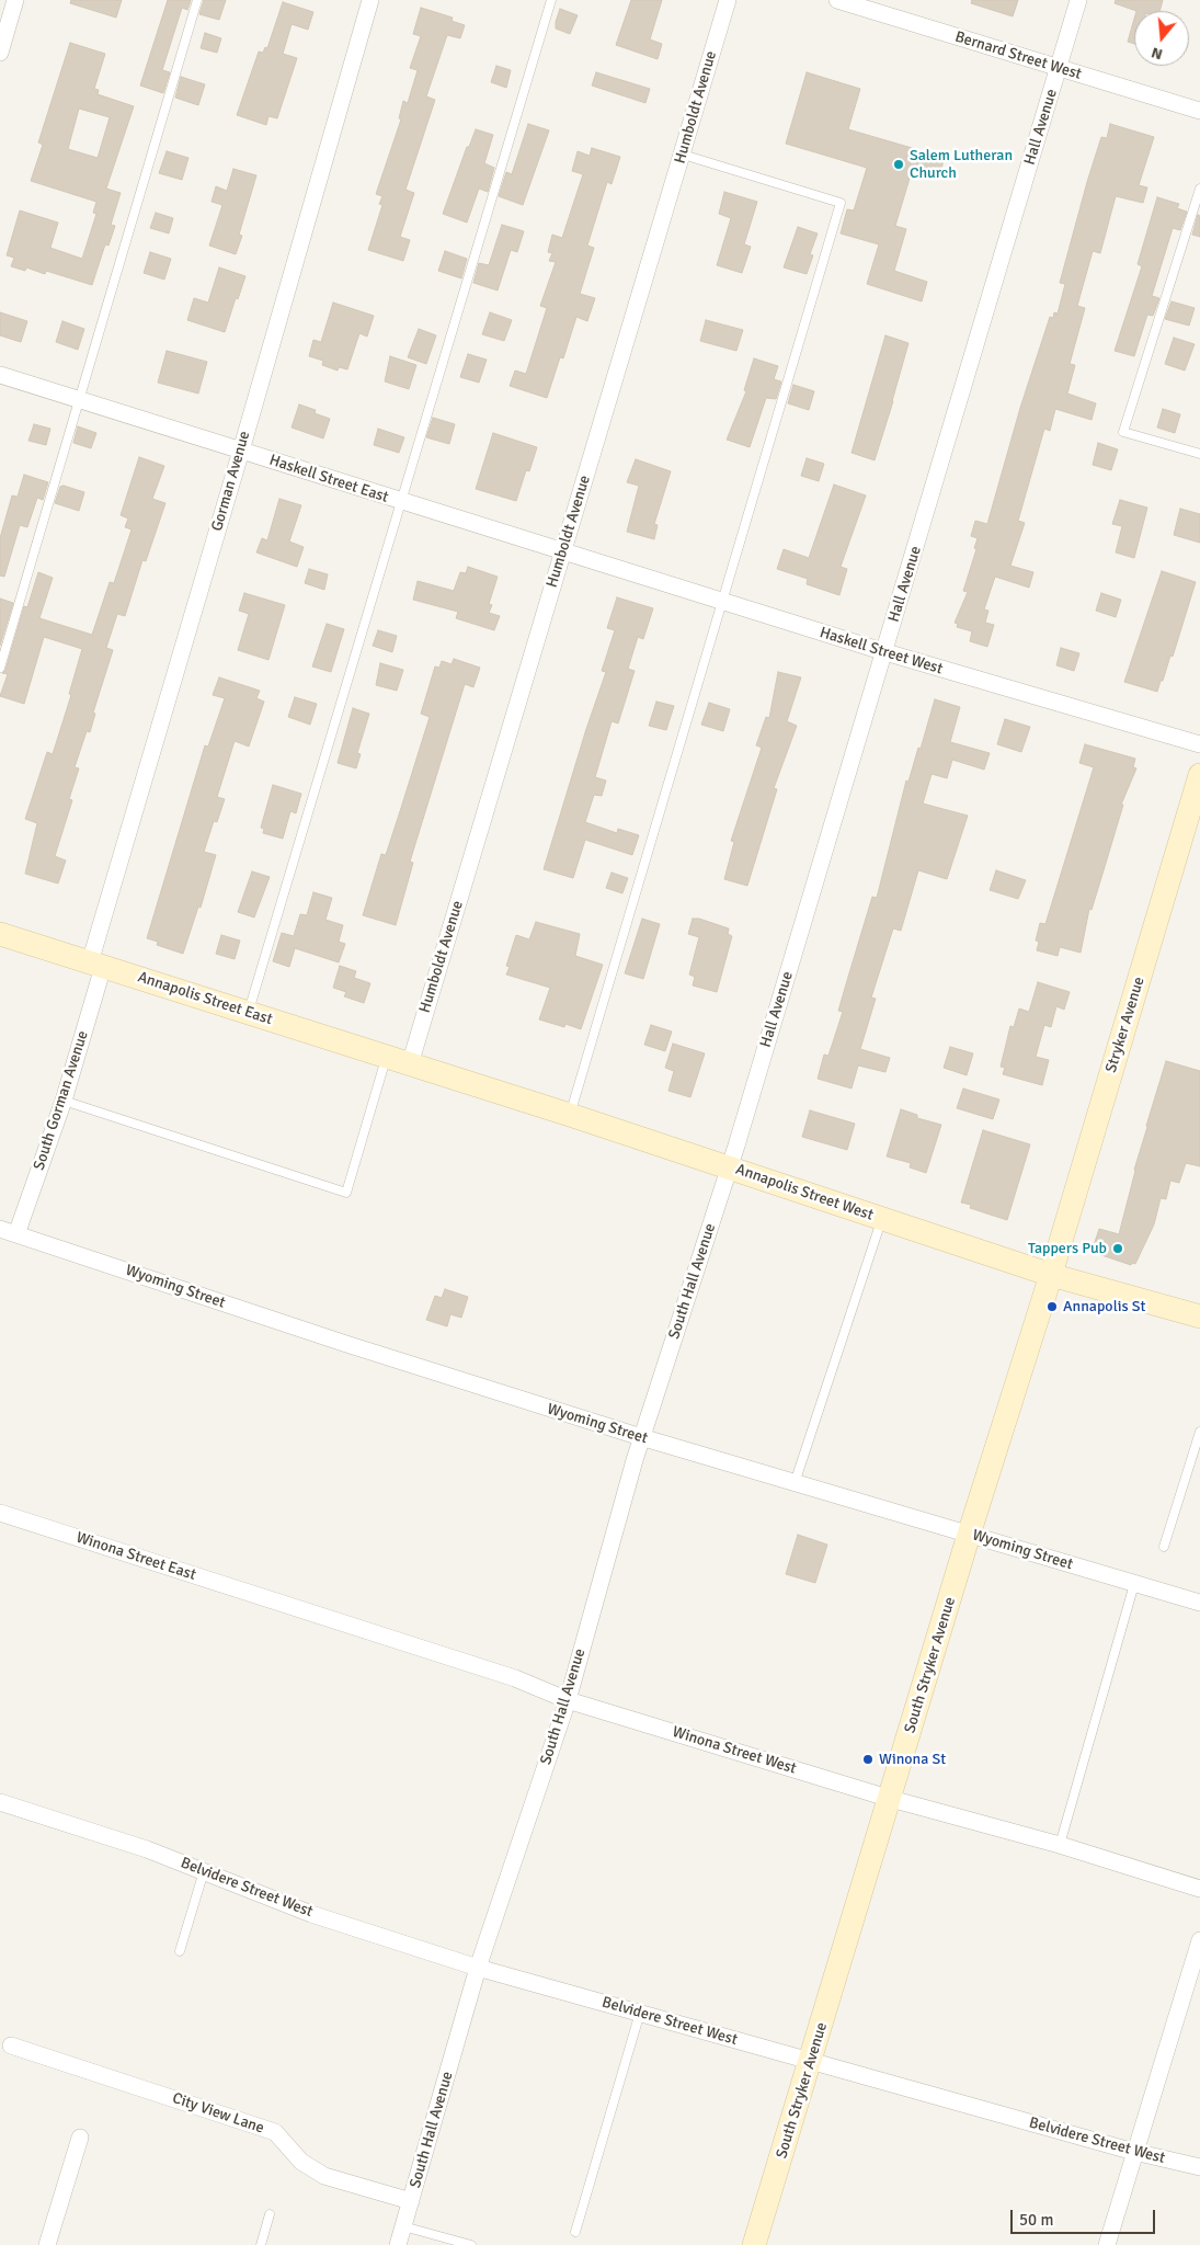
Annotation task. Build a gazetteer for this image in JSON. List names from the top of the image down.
{
  "streets": {
    "street": [
      "Bernard Street West",
      "Humboldt Avenue",
      "Hall Avenue",
      "Haskell Street East",
      "Gorman Avenue",
      "Haskell Street West",
      "Annapolis Street East",
      "Stryker Avenue",
      "South Gorman Avenue",
      "Annapolis Street West",
      "South Hall Avenue",
      "Wyoming Street",
      "Winona Street East",
      "South Stryker Avenue",
      "Winona Street West",
      "Belvidere Street West",
      "City View Lane"
    ]
  },
  "crossings": [
    ["Bernard Street West", "Hall Avenue"],
    ["Humboldt Avenue", "Haskell Street East"],
    ["Humboldt Avenue", "Haskell Street West"],
    ["Humboldt Avenue", "Annapolis Street East"],
    ["Humboldt Avenue", "Annapolis Street West"],
    ["Hall Avenue", "Haskell Street West"],
    ["Hall Avenue", "Annapolis Street West"],
    ["Hall Avenue", "South Hall Avenue"],
    ["Haskell Street East", "Gorman Avenue"],
    ["Haskell Street East", "Haskell Street West"],
    ["Gorman Avenue", "Annapolis Street East"],
    ["Gorman Avenue", "South Gorman Avenue"],
    ["Annapolis Street East", "South Gorman Avenue"],
    ["Annapolis Street East", "Annapolis Street West"],
    ["Stryker Avenue", "Annapolis Street West"],
    ["Stryker Avenue", "South Stryker Avenue"],
    ["South Gorman Avenue", "Wyoming Street"],
    ["Annapolis Street West", "South Hall Avenue"],
    ["Annapolis Street West", "South Stryker Avenue"],
    ["South Hall Avenue", "Wyoming Street"],
    ["South Hall Avenue", "Winona Street West"],
    ["South Hall Avenue", "Belvidere Street West"],
    ["South Hall Avenue", "City View Lane"],
    ["Wyoming Street", "South Stryker Avenue"],
    ["Winona Street East", "Winona Street West"],
    ["South Stryker Avenue", "Winona Street West"],
    ["South Stryker Avenue", "Belvidere Street West"]
  ],
  "places": [
    "Salem Lutheran Church",
    "Tappers Pub",
    "Annapolis St",
    "Winona St"
  ],
  "scale_bar": "50 m",
  "north": "bottom"
}
